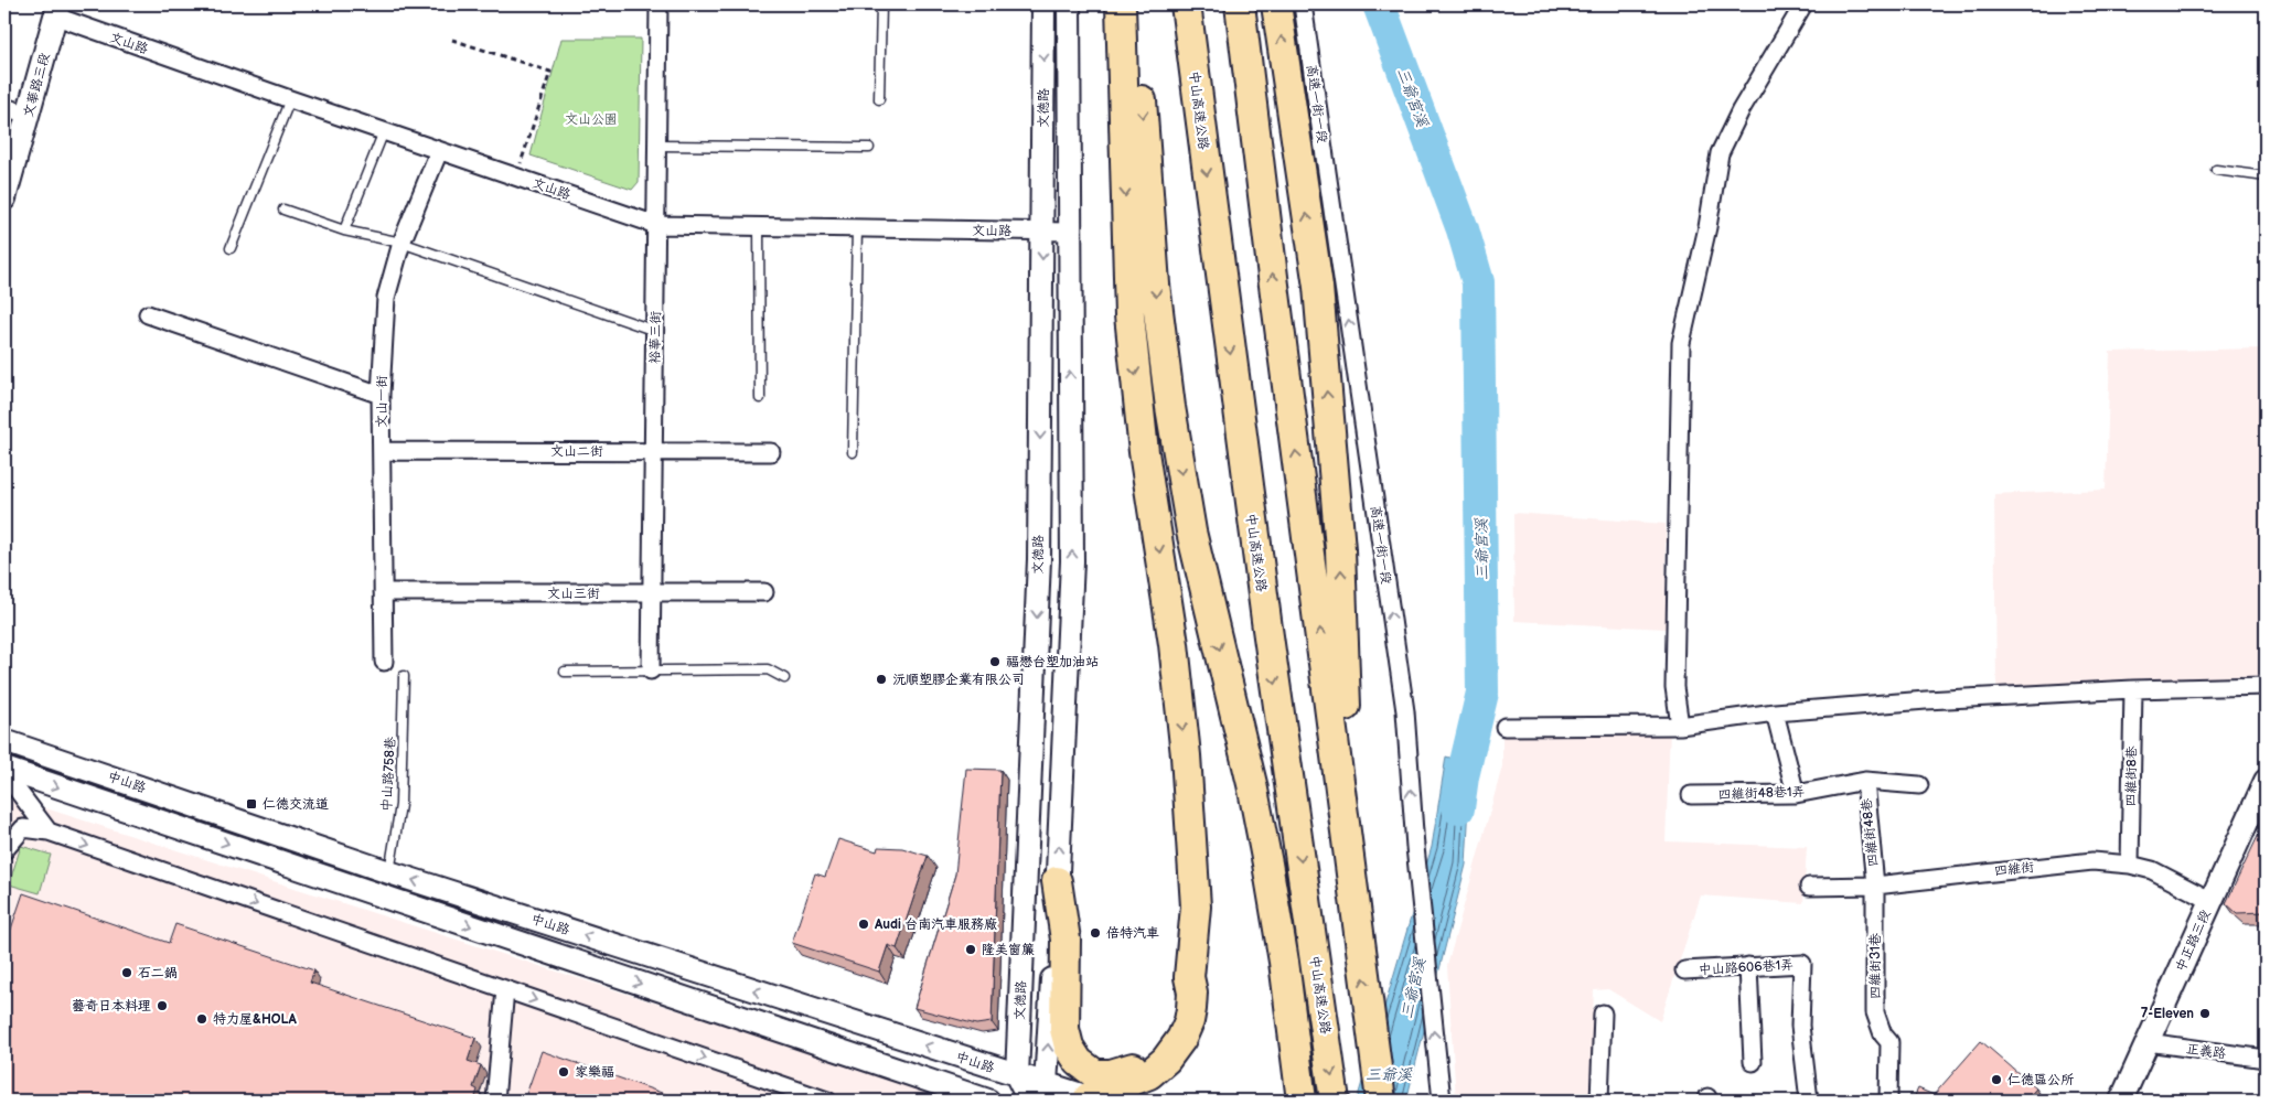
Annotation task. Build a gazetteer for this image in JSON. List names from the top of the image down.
{
  "streets": {
    "highway": ["中山高速公路"],
    "main road": [
      "文華路三段",
      "文德路",
      "中山路",
      "中正路三段"
    ],
    "street": [
      "文山路",
      "高速一街一段",
      "裕華三街",
      "文山一街",
      "文山二街",
      "文山三街",
      "四維街8巷",
      "四維街48巷1弄",
      "四維街48巷",
      "四維街",
      "四維街31巷",
      "中山路606巷1弄",
      "正義路"
    ],
    "lane": ["中山路758巷"]
  },
  "crossings": [
    ["文山路", "文華路三段"],
    ["文山路", "文德路"],
    ["文山路", "裕華三街"],
    ["文山路", "文山一街"],
    ["文德路", "中山路"],
    ["裕華三街", "文山二街"],
    ["裕華三街", "文山三街"],
    ["文山一街", "文山二街"],
    ["文山一街", "文山三街"],
    ["中山路758巷", "中山路"],
    ["四維街8巷", "四維街"],
    ["四維街48巷1弄", "四維街48巷"],
    ["四維街48巷", "四維街"],
    ["四維街48巷", "四維街31巷"],
    ["四維街", "中正路三段"],
    ["四維街", "四維街31巷"],
    ["中正路三段", "正義路"]
  ],
  "one_way": ["高速一街一段"],
  "water": ["三爺宮溪", "三爺溪"],
  "parks": ["文山公園"],
  "places": {
    "other": [
      "福懋台塑加油站",
      "沅順塑膠企業有限公司",
      "Audi 台南汽車服務廠",
      "倍特汽車",
      "隆美窗簾",
      "石二鍋",
      "藝奇日本料理",
      "7-Eleven",
      "特力屋&HOLA",
      "家樂福",
      "仁德區公所"
    ],
    "transit": ["仁德交流道"]
  }
}
